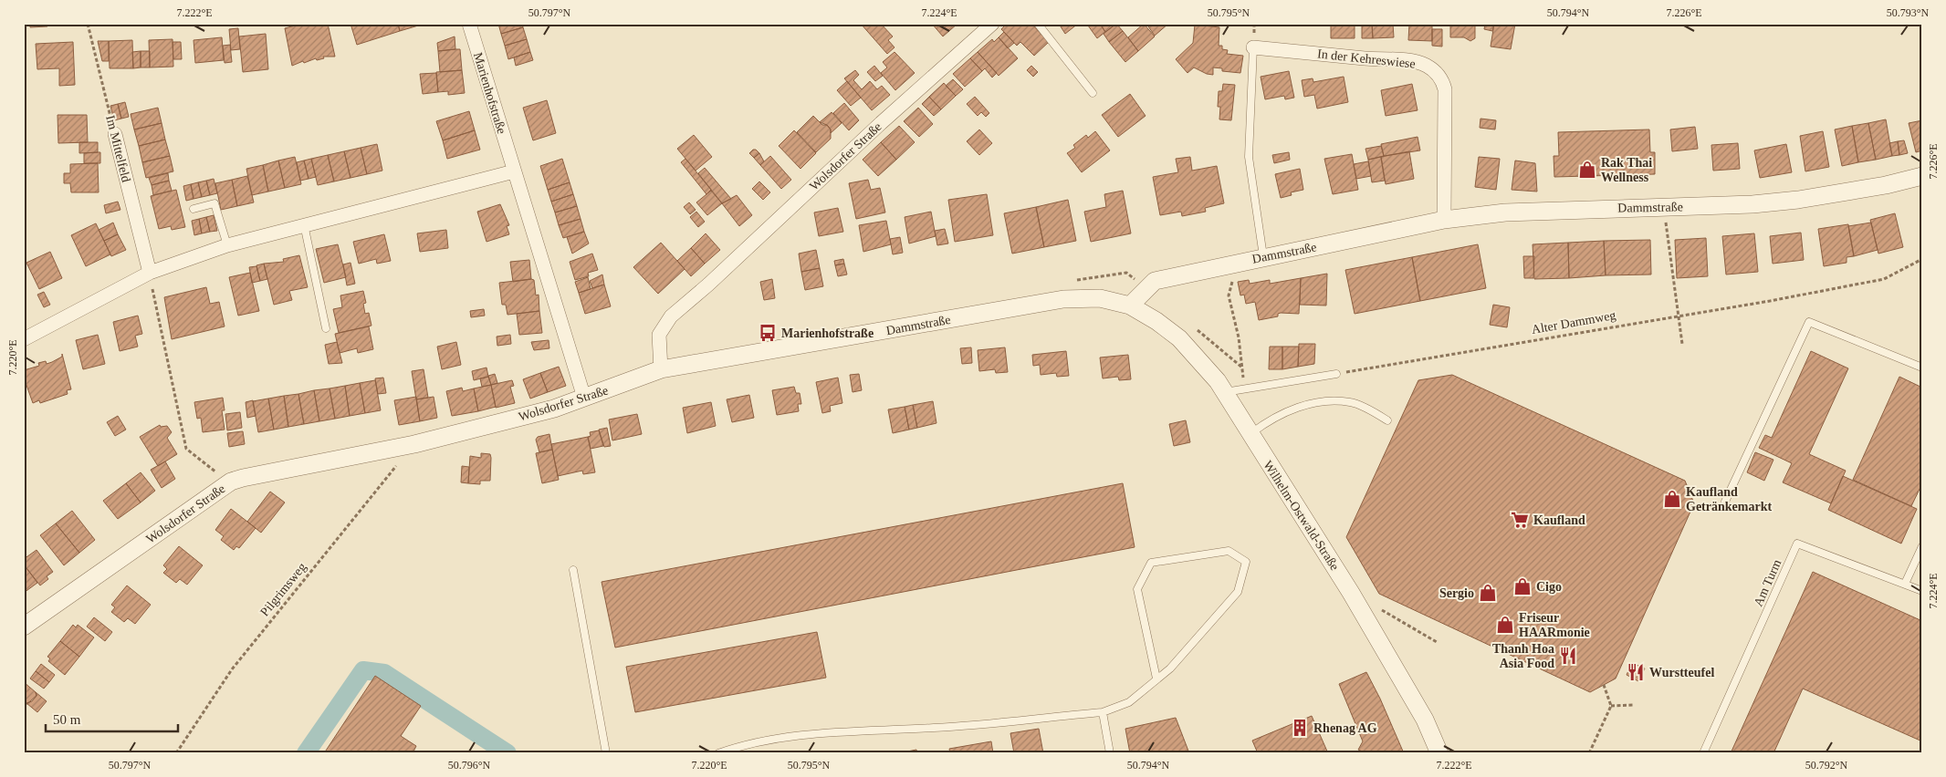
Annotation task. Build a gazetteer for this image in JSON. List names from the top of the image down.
{
  "streets": {
    "street": [
      "In der Kehreswiese",
      "Marienhofstraße",
      "Im Mittelfeld",
      "Wolsdorfer Straße",
      "Dammstraße",
      "Wilhelm-Ostwald-Straße"
    ],
    "lane": ["Am Turm"],
    "path": ["Alter Dammweg", "Pilgrimsweg"]
  },
  "crossings": [
    ["In der Kehreswiese", "Dammstraße"],
    ["Marienhofstraße", "Wolsdorfer Straße"],
    ["Wolsdorfer Straße", "Dammstraße"],
    ["Dammstraße", "Wilhelm-Ostwald-Straße"]
  ],
  "places": {
    "shop": [
      "Rak Thai Wellness",
      "Kaufland Getränkemarkt",
      "Cigo",
      "Sergio",
      "Friseur HAARmonie"
    ],
    "bus stop": ["Marienhofstraße"],
    "supermarket": ["Kaufland"],
    "restaurant": ["Thanh Hoa Asia Food", "Wurstteufel"],
    "building": ["Rhenag AG"]
  },
  "scale_bar": "50 m",
  "coordinates": [
    "7.222°E",
    "50.797°N",
    "7.224°E",
    "50.795°N",
    "50.794°N",
    "7.226°E",
    "50.793°N",
    "7.220°E",
    "50.796°N",
    "50.792°N"
  ]
}
